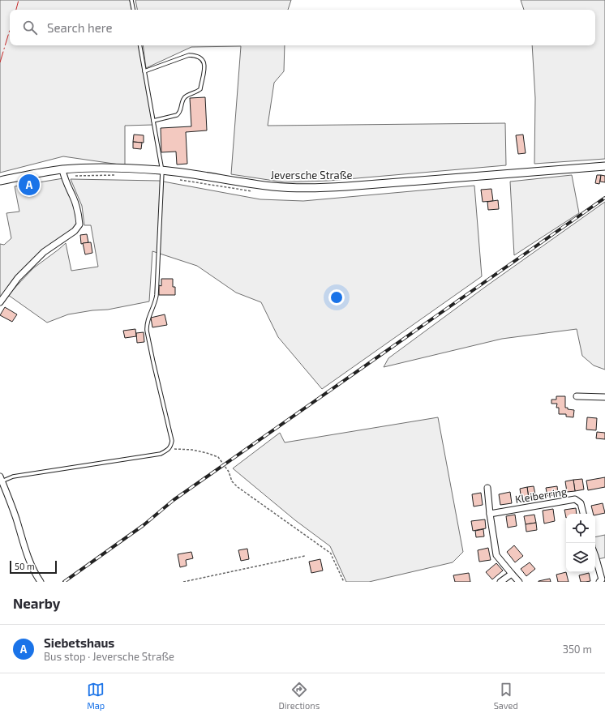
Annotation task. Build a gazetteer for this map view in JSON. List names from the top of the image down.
{
  "streets": {
    "street": ["Jeversche Straße", "Kleiberring"]
  },
  "scale_bar": "50 m",
  "page": {
    "search": "Search here",
    "pins": "A",
    "scale": "50 m",
    "heading": "Nearby",
    "list": [
      {
        "mark": "A",
        "name": "Siebetshaus",
        "note": "Bus stop · Jeversche Straße",
        "value": "350 m"
      }
    ],
    "nav": ["Map", "Directions", "Saved"]
  }
}
